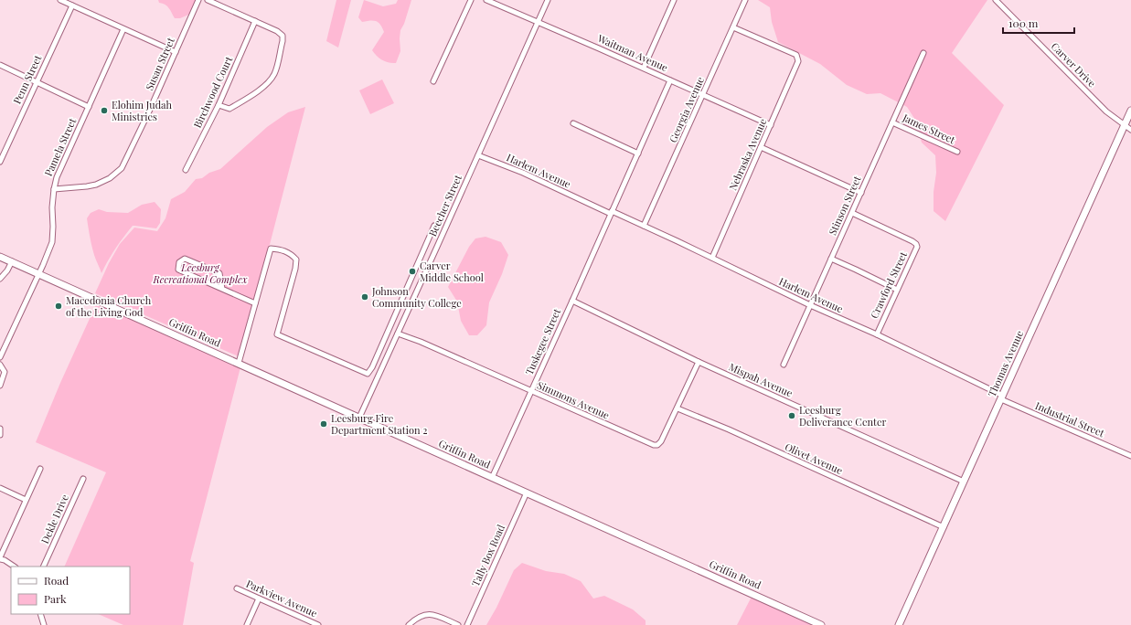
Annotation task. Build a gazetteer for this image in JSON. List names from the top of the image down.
{
  "streets": {
    "street": [
      "Waitman Avenue",
      "Susan Street",
      "Carver Drive",
      "Penn Street",
      "Birchwood Court",
      "Georgia Avenue",
      "James Street",
      "Pamela Street",
      "Nebraska Avenue",
      "Harlem Avenue",
      "Beecher Street",
      "Stinson Street",
      "Crawford Street",
      "Griffin Road",
      "Tuskegee Street",
      "Thomas Avenue",
      "Mispah Avenue",
      "Simmons Avenue",
      "Industrial Street",
      "Olivet Avenue",
      "Dekle Drive",
      "Tally Box Road",
      "Parkview Avenue"
    ]
  },
  "crossings": [
    ["Waitman Avenue", "Georgia Avenue"],
    ["Waitman Avenue", "Nebraska Avenue"],
    ["Waitman Avenue", "Beecher Street"],
    ["Waitman Avenue", "Tuskegee Street"],
    ["Susan Street", "Pamela Street"],
    ["Carver Drive", "Thomas Avenue"],
    ["Georgia Avenue", "Nebraska Avenue"],
    ["Georgia Avenue", "Harlem Avenue"],
    ["James Street", "Stinson Street"],
    ["Pamela Street", "Griffin Road"],
    ["Nebraska Avenue", "Harlem Avenue"],
    ["Harlem Avenue", "Beecher Street"],
    ["Harlem Avenue", "Stinson Street"],
    ["Harlem Avenue", "Crawford Street"],
    ["Harlem Avenue", "Tuskegee Street"],
    ["Harlem Avenue", "Thomas Avenue"],
    ["Harlem Avenue", "Industrial Street"],
    ["Beecher Street", "Griffin Road"],
    ["Beecher Street", "Simmons Avenue"],
    ["Stinson Street", "Crawford Street"],
    ["Griffin Road", "Tuskegee Street"],
    ["Griffin Road", "Tally Box Road"],
    ["Tuskegee Street", "Mispah Avenue"],
    ["Tuskegee Street", "Simmons Avenue"],
    ["Thomas Avenue", "Mispah Avenue"],
    ["Thomas Avenue", "Industrial Street"],
    ["Thomas Avenue", "Olivet Avenue"],
    ["Simmons Avenue", "Olivet Avenue"]
  ],
  "parks": ["Leesburg Recreational Complex"],
  "places": [
    "Elohim Judah Ministries",
    "Carver Middle School",
    "Johnson Community College",
    "Macedonia Church of the Living God",
    "Leesburg Deliverance Center",
    "Leesburg Fire Department Station 2"
  ],
  "legend": ["Road", "Park"],
  "scale_bar": "100 m"
}
